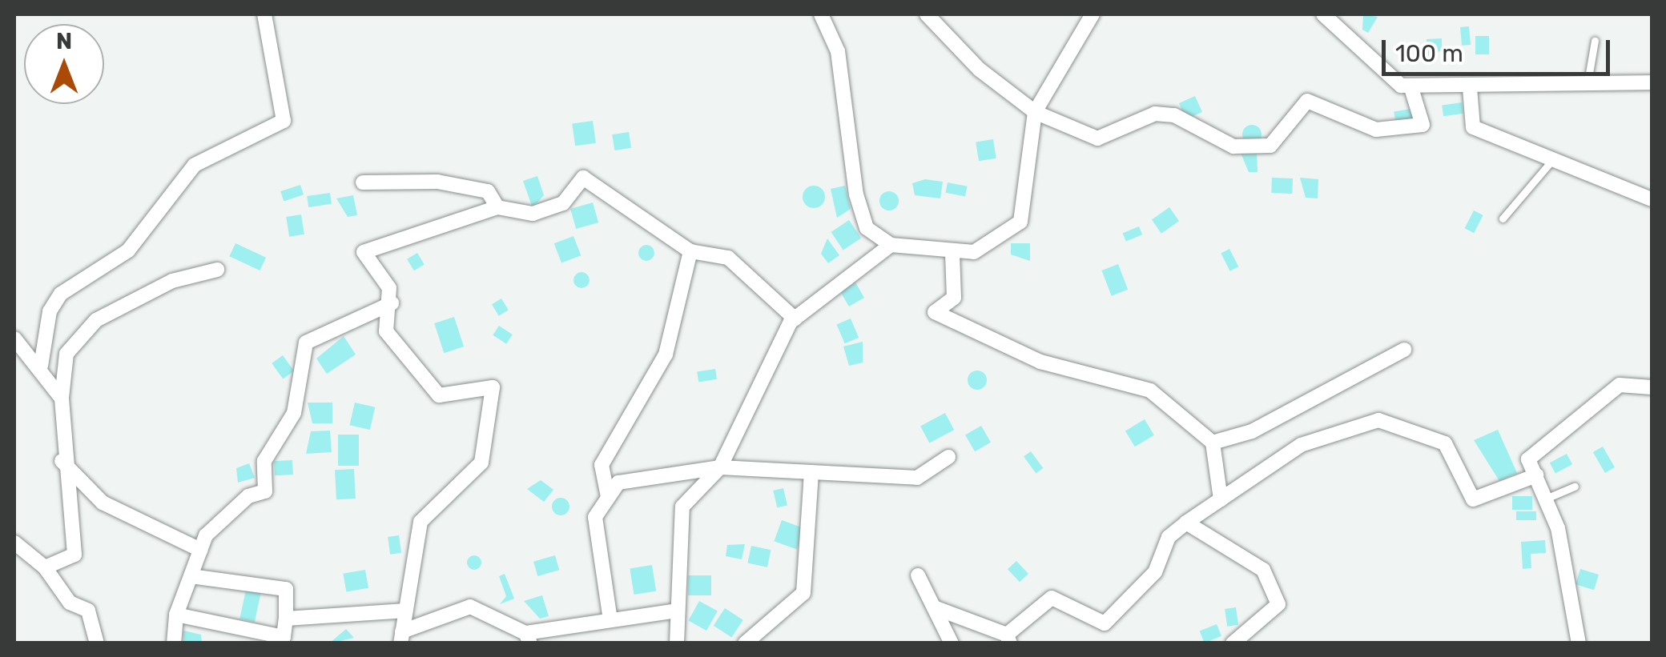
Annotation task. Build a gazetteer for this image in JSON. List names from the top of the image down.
{
  "scale_bar": "100 m",
  "north": "top"
}
